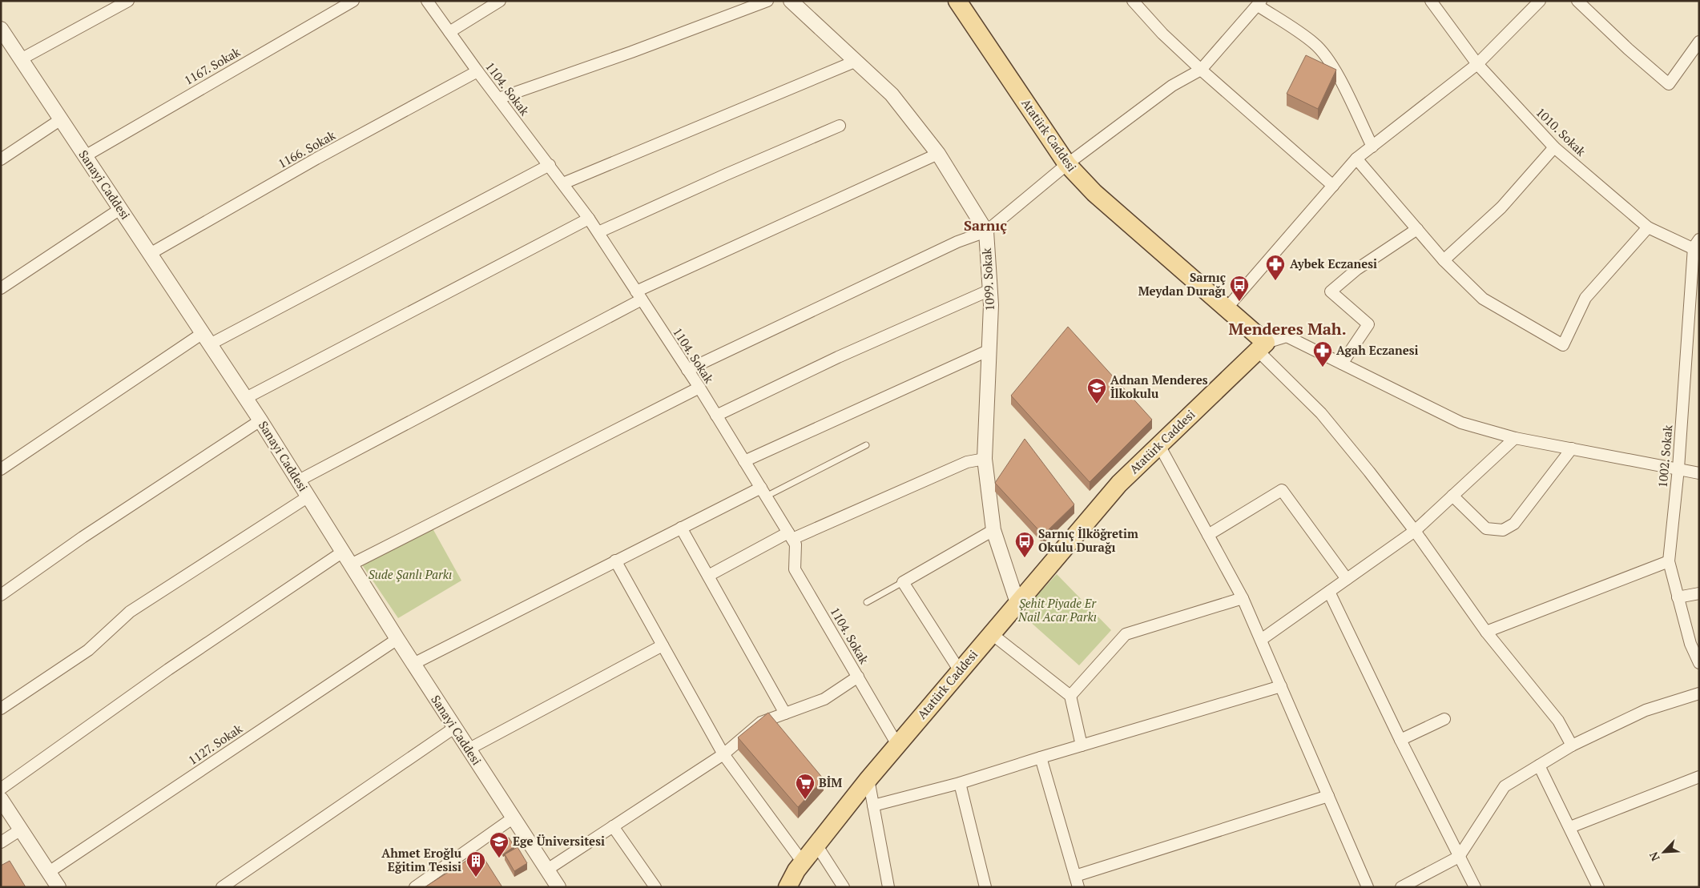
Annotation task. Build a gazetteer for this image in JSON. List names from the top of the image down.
{
  "streets": {
    "main road": ["Atatürk Caddesi"],
    "street": [
      "1167. Sokak",
      "1104. Sokak",
      "1010. Sokak",
      "1166. Sokak",
      "Sanayi Caddesi",
      "1099. Sokak",
      "1002. Sokak",
      "1127. Sokak"
    ]
  },
  "crossings": [
    ["1167. Sokak", "Sanayi Caddesi"],
    ["1104. Sokak", "Atatürk Caddesi"],
    ["1104. Sokak", "1166. Sokak"],
    ["1010. Sokak", "1002. Sokak"],
    ["Atatürk Caddesi", "1099. Sokak"],
    ["1166. Sokak", "Sanayi Caddesi"],
    ["Sanayi Caddesi", "1127. Sokak"]
  ],
  "districts": ["Sarnıç", "Menderes Mah."],
  "parks": ["Sude Şanlı Parkı", "Şehit Piyade Er Nail Acar Parkı"],
  "places": {
    "pharmacy": ["Aybek Eczanesi", "Agah Eczanesi"],
    "bus stop": ["Sarnıç Meydan Durağı", "Sarnıç İlköğretim Okulu Durağı"],
    "school or university": ["Adnan Menderes İlkokulu", "Ege Üniversitesi"],
    "supermarket": ["BİM"],
    "building": ["Ahmet Eroğlu Eğitim Tesisi"]
  },
  "north": "bottom left"
}
